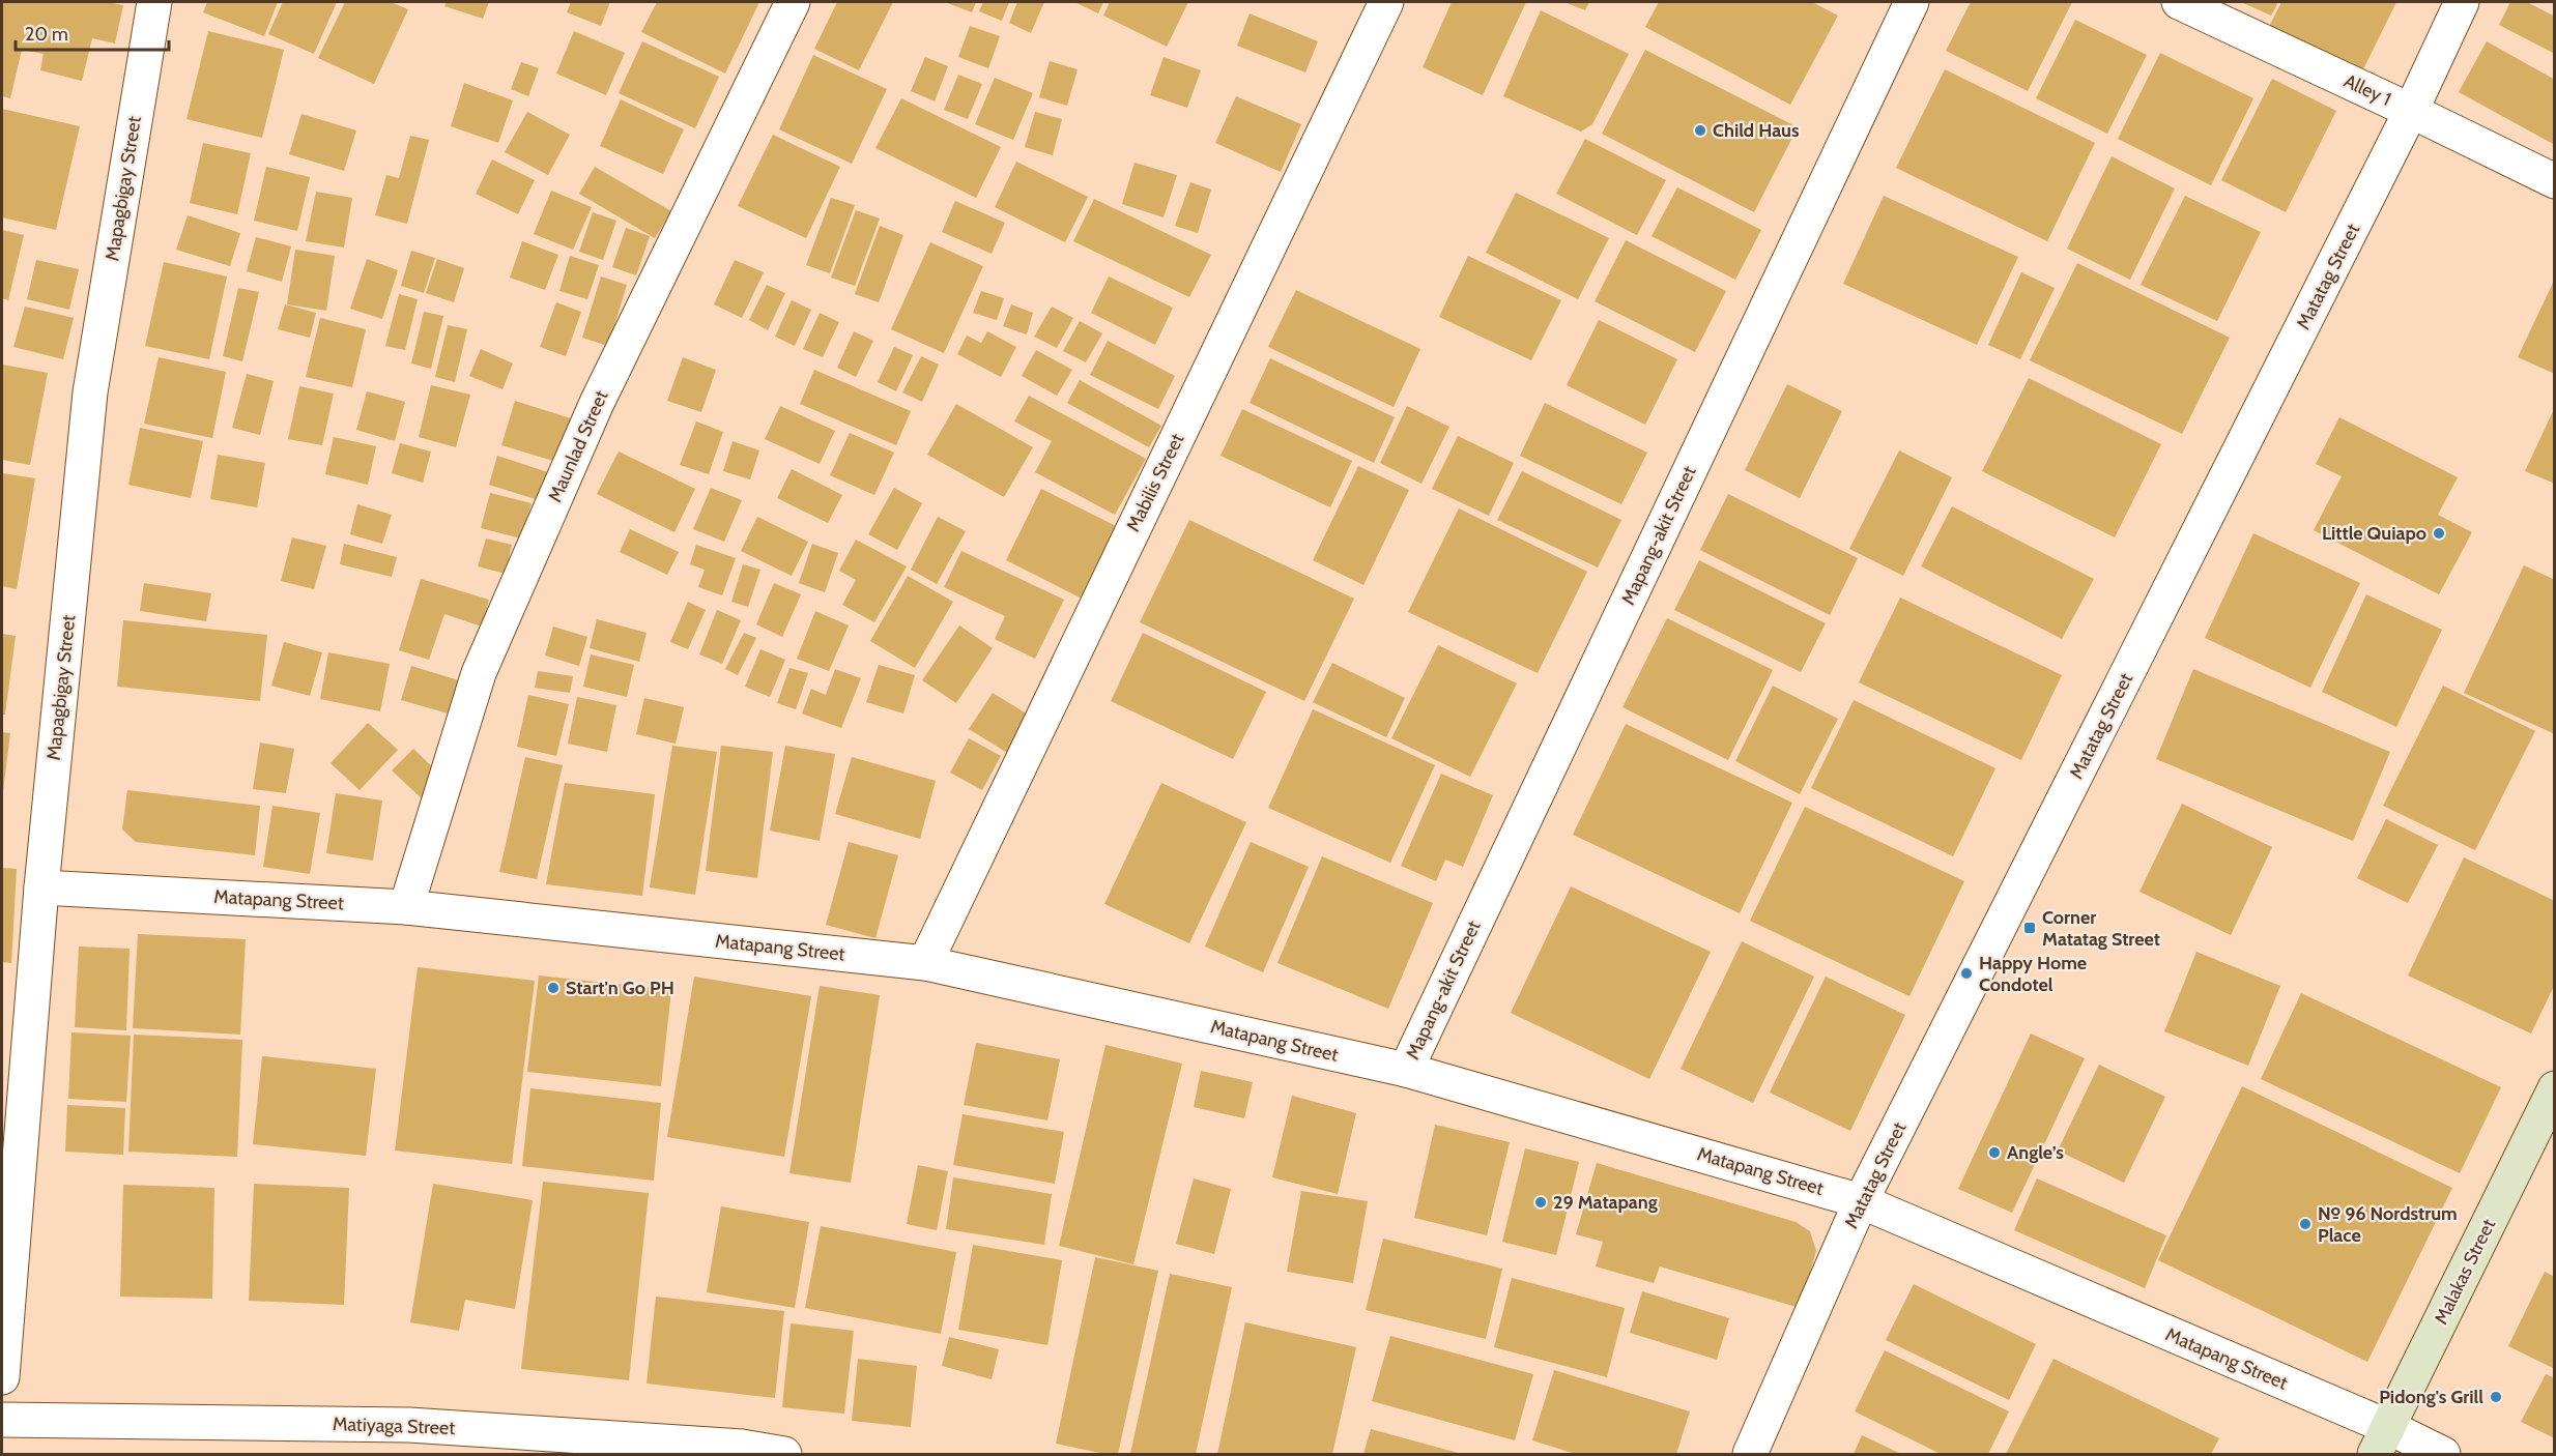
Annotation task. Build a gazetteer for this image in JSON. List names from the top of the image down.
{
  "streets": {
    "street": [
      "Alley 1",
      "Mapagbigay Street",
      "Matatag Street",
      "Maunlad Street",
      "Mabilis Street",
      "Mapang-akit Street",
      "Matapang Street",
      "Malakas Street",
      "Matiyaga Street"
    ]
  },
  "crossings": [
    ["Alley 1", "Matatag Street"],
    ["Mapagbigay Street", "Matapang Street"],
    ["Matatag Street", "Matapang Street"],
    ["Maunlad Street", "Matapang Street"],
    ["Mabilis Street", "Matapang Street"],
    ["Mapang-akit Street", "Matapang Street"],
    ["Matapang Street", "Malakas Street"]
  ],
  "places": {
    "other": [
      "Child Haus",
      "Little Quiapo",
      "Happy Home Condotel",
      "Start'n Go PH",
      "Angle’s",
      "29 Matapang",
      "№ 96 Nordstrum Place",
      "Pidong's Grill"
    ],
    "transit": ["Corner Matatag Street"]
  },
  "scale_bar": "20 m"
}
